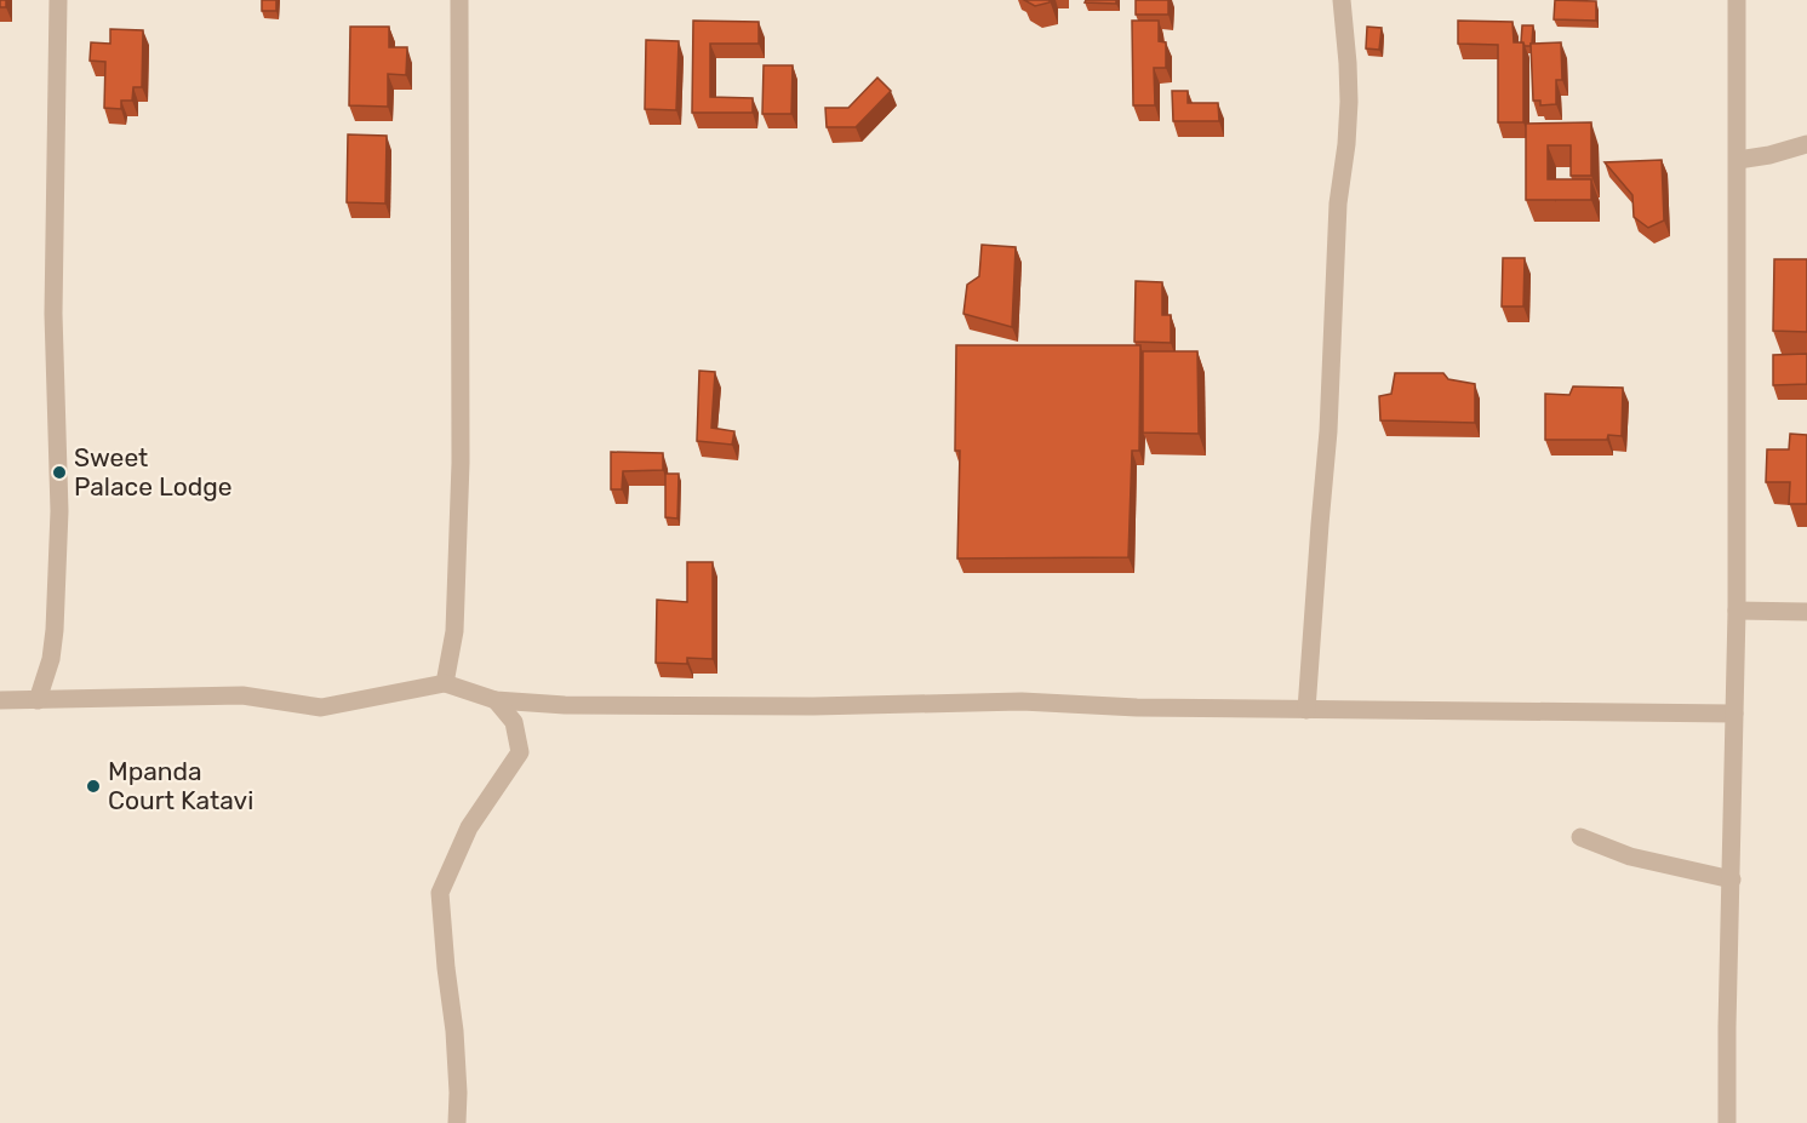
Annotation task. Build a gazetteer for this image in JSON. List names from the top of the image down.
{
  "places": ["Sweet Palace Lodge", "Mpanda Court Katavi"]
}
